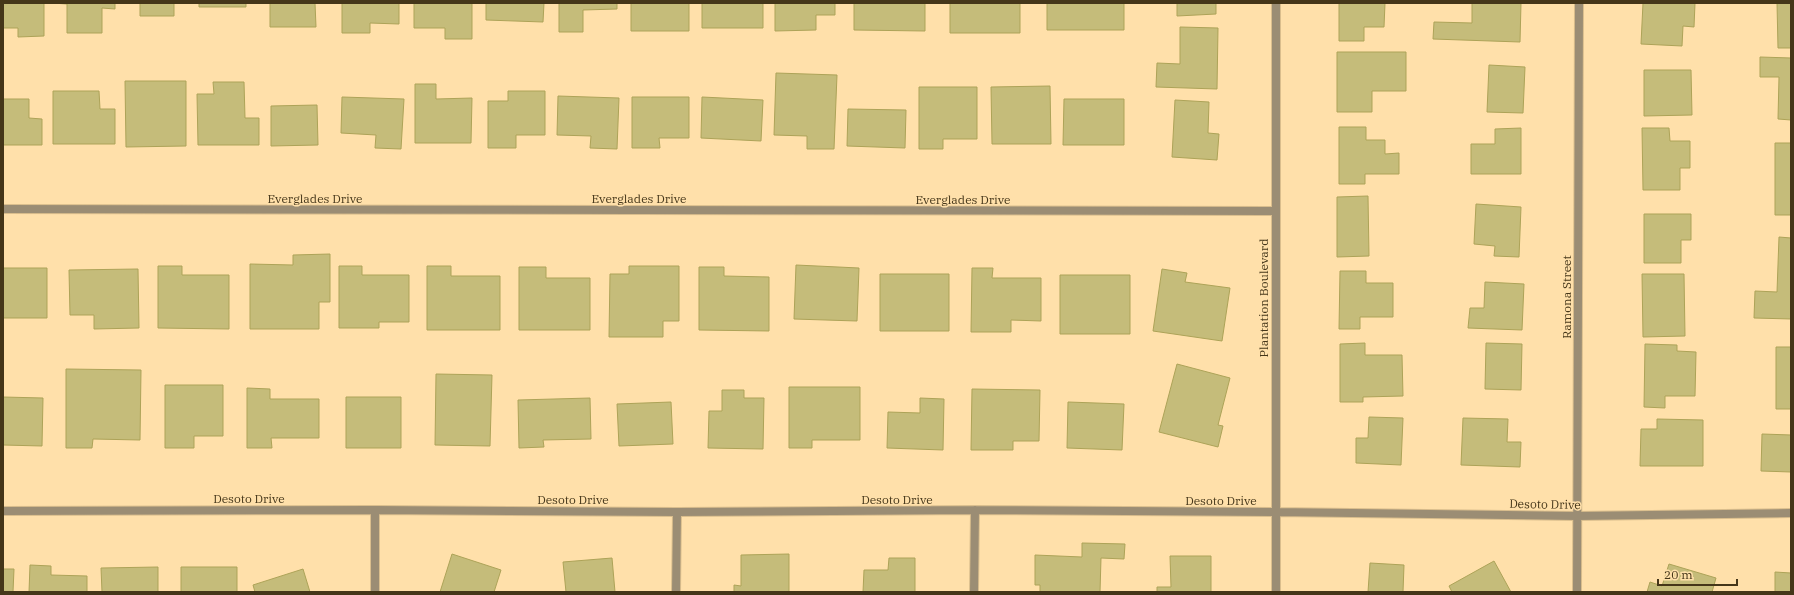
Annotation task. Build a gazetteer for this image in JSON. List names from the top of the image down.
{
  "streets": {
    "street": [
      "Everglades Drive",
      "Ramona Street",
      "Plantation Boulevard",
      "Desoto Drive"
    ]
  },
  "crossings": [
    ["Everglades Drive", "Plantation Boulevard"],
    ["Ramona Street", "Desoto Drive"],
    ["Plantation Boulevard", "Desoto Drive"]
  ],
  "scale_bar": "20 m"
}
